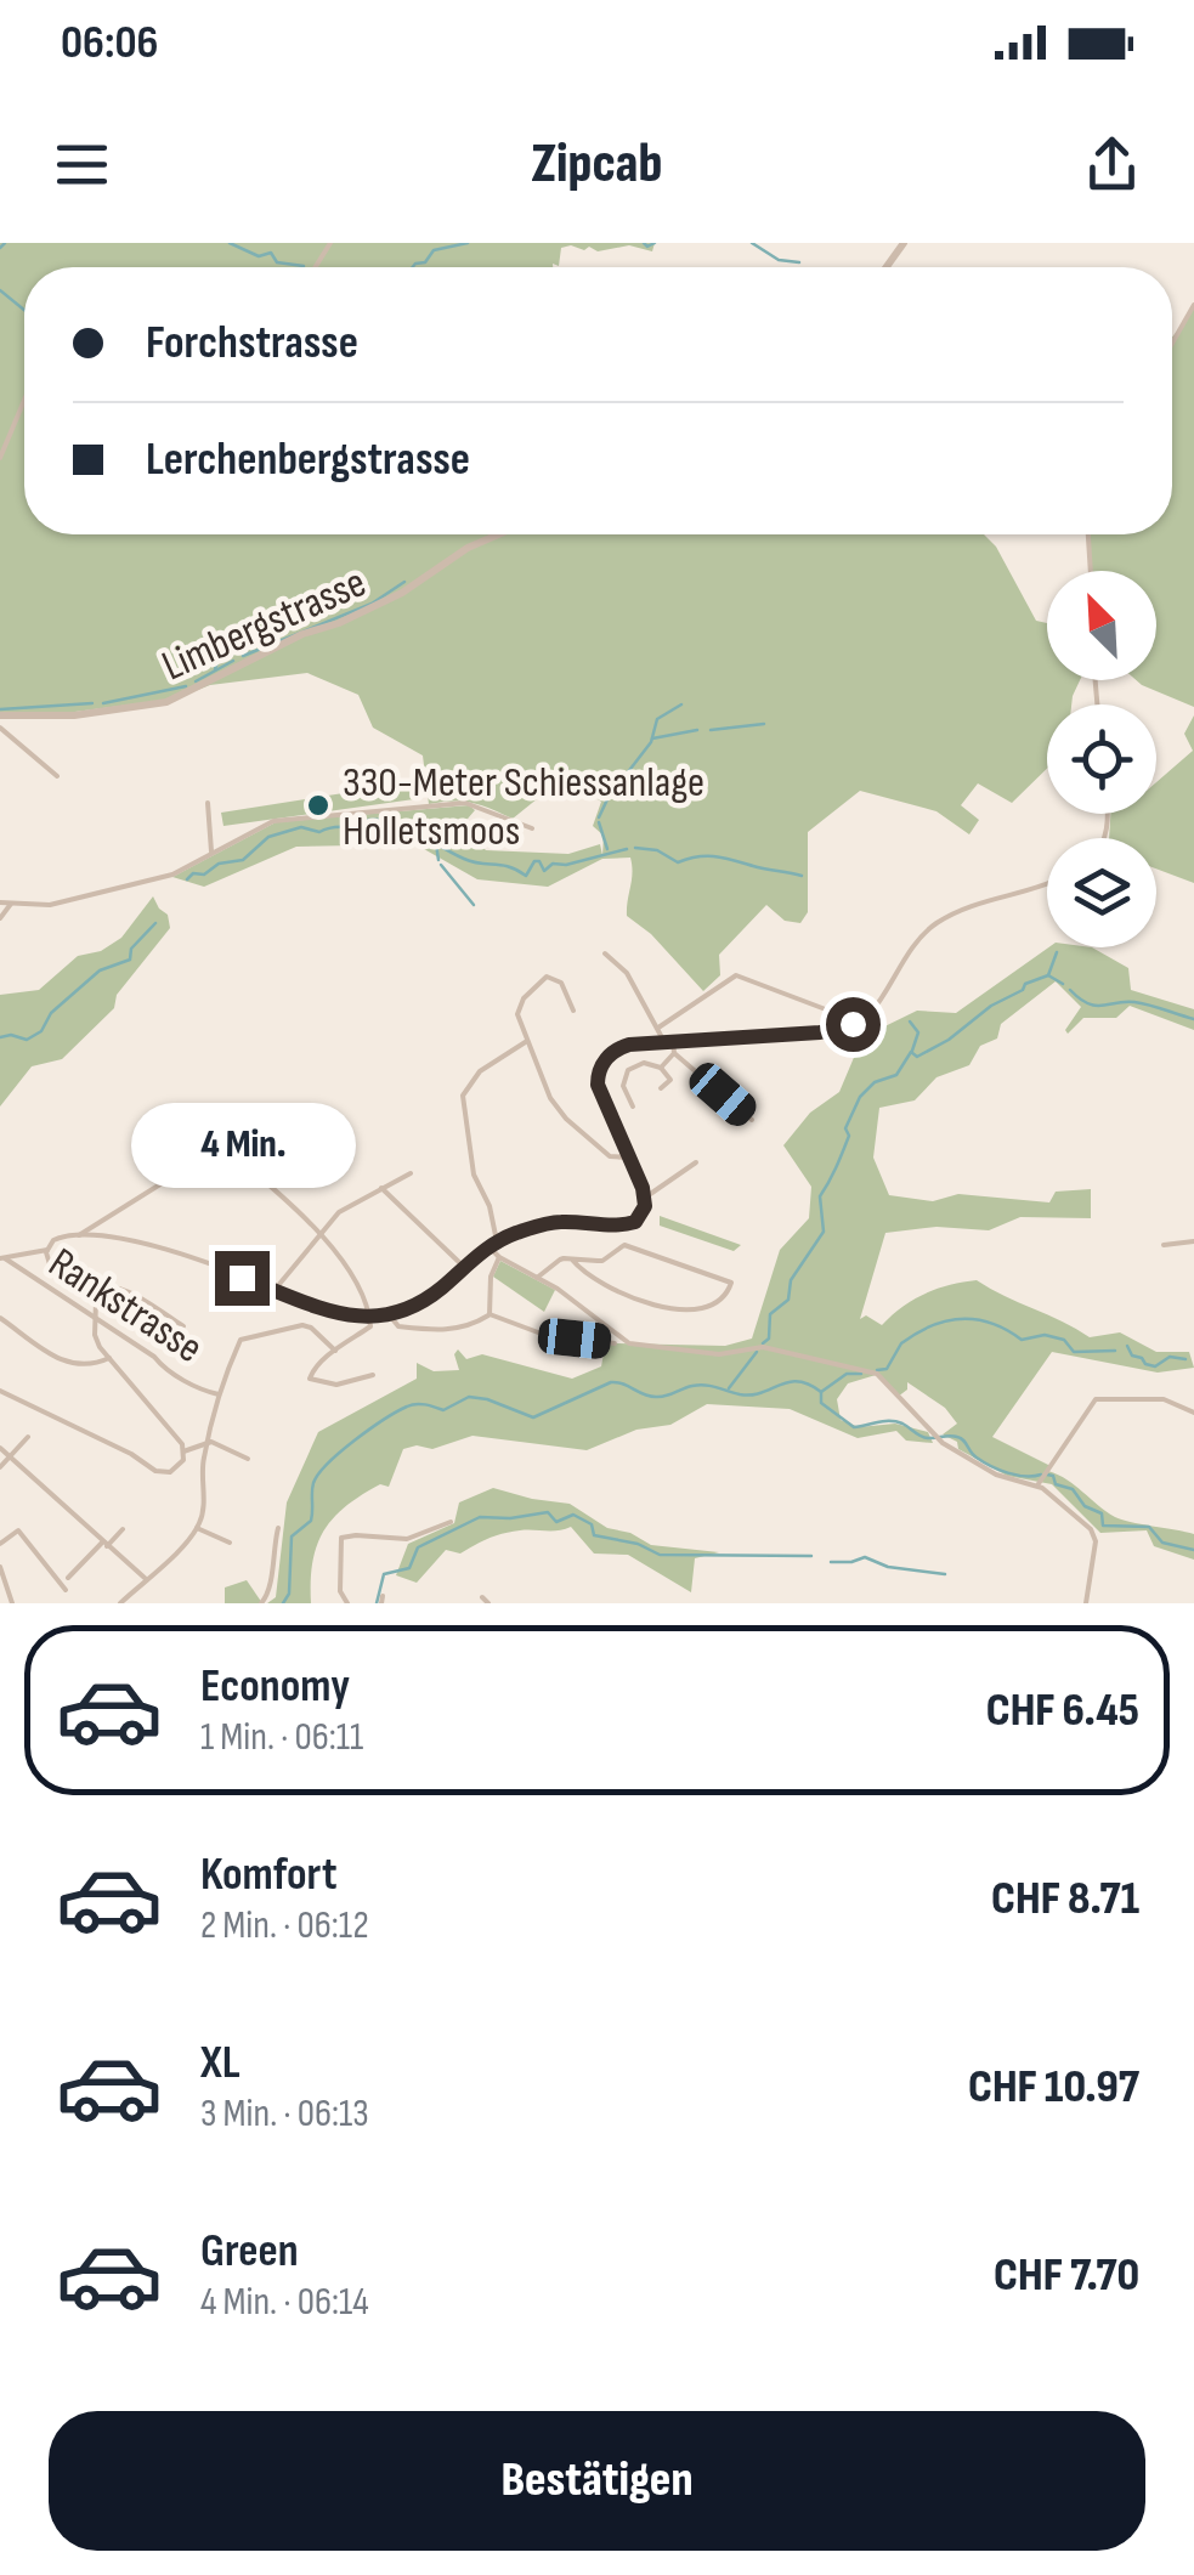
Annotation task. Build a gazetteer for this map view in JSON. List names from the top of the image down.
{
  "streets": {
    "street": ["Limbergstrasse", "Rankstrasse"]
  },
  "places": ["330-Meter Schiessanlage Holletsmoos"],
  "north": "top left",
  "page": {
    "status": "06:06",
    "header": "Zipcab",
    "banner": ["Forchstrasse", "Lerchenbergstrasse"],
    "bubble": "4 Min.",
    "list": [
      {
        "name": "Economy",
        "note": "1 Min. · 06:11",
        "value": "CHF 6.45"
      },
      {
        "name": "Komfort",
        "note": "2 Min. · 06:12",
        "value": "CHF 8.71"
      },
      {
        "name": "XL",
        "note": "3 Min. · 06:13",
        "value": "CHF 10.97"
      },
      {
        "name": "Green",
        "note": "4 Min. · 06:14",
        "value": "CHF 7.70"
      }
    ],
    "buttons": "Bestätigen"
  }
}
